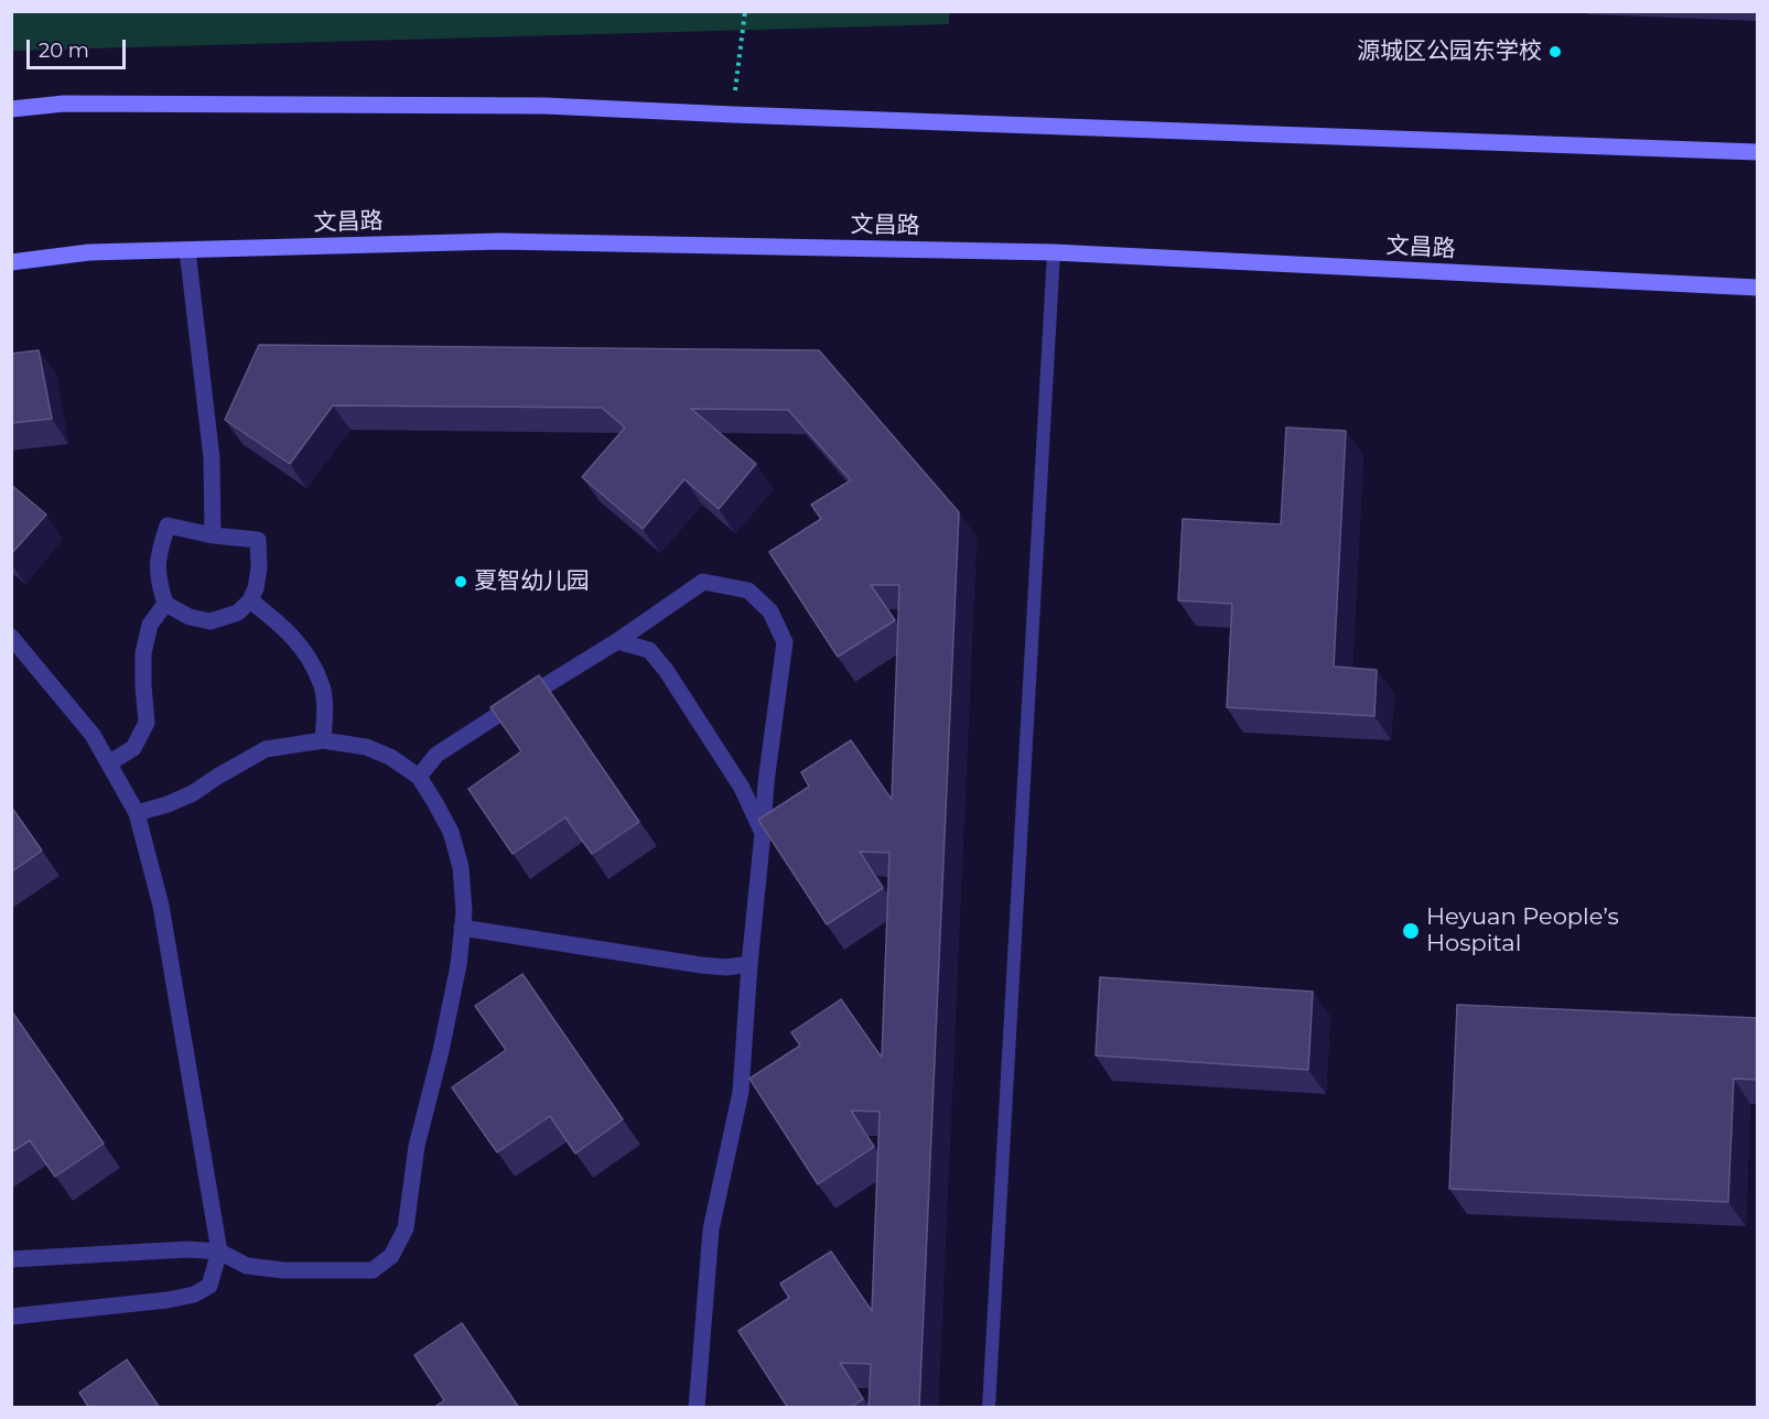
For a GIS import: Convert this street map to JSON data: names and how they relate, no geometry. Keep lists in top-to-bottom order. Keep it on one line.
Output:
{"streets":{"street":["文昌路"]},"places":["源城区公园东学校","夏智幼儿园","Heyuan People’s Hospital"],"scale_bar":"20 m"}
